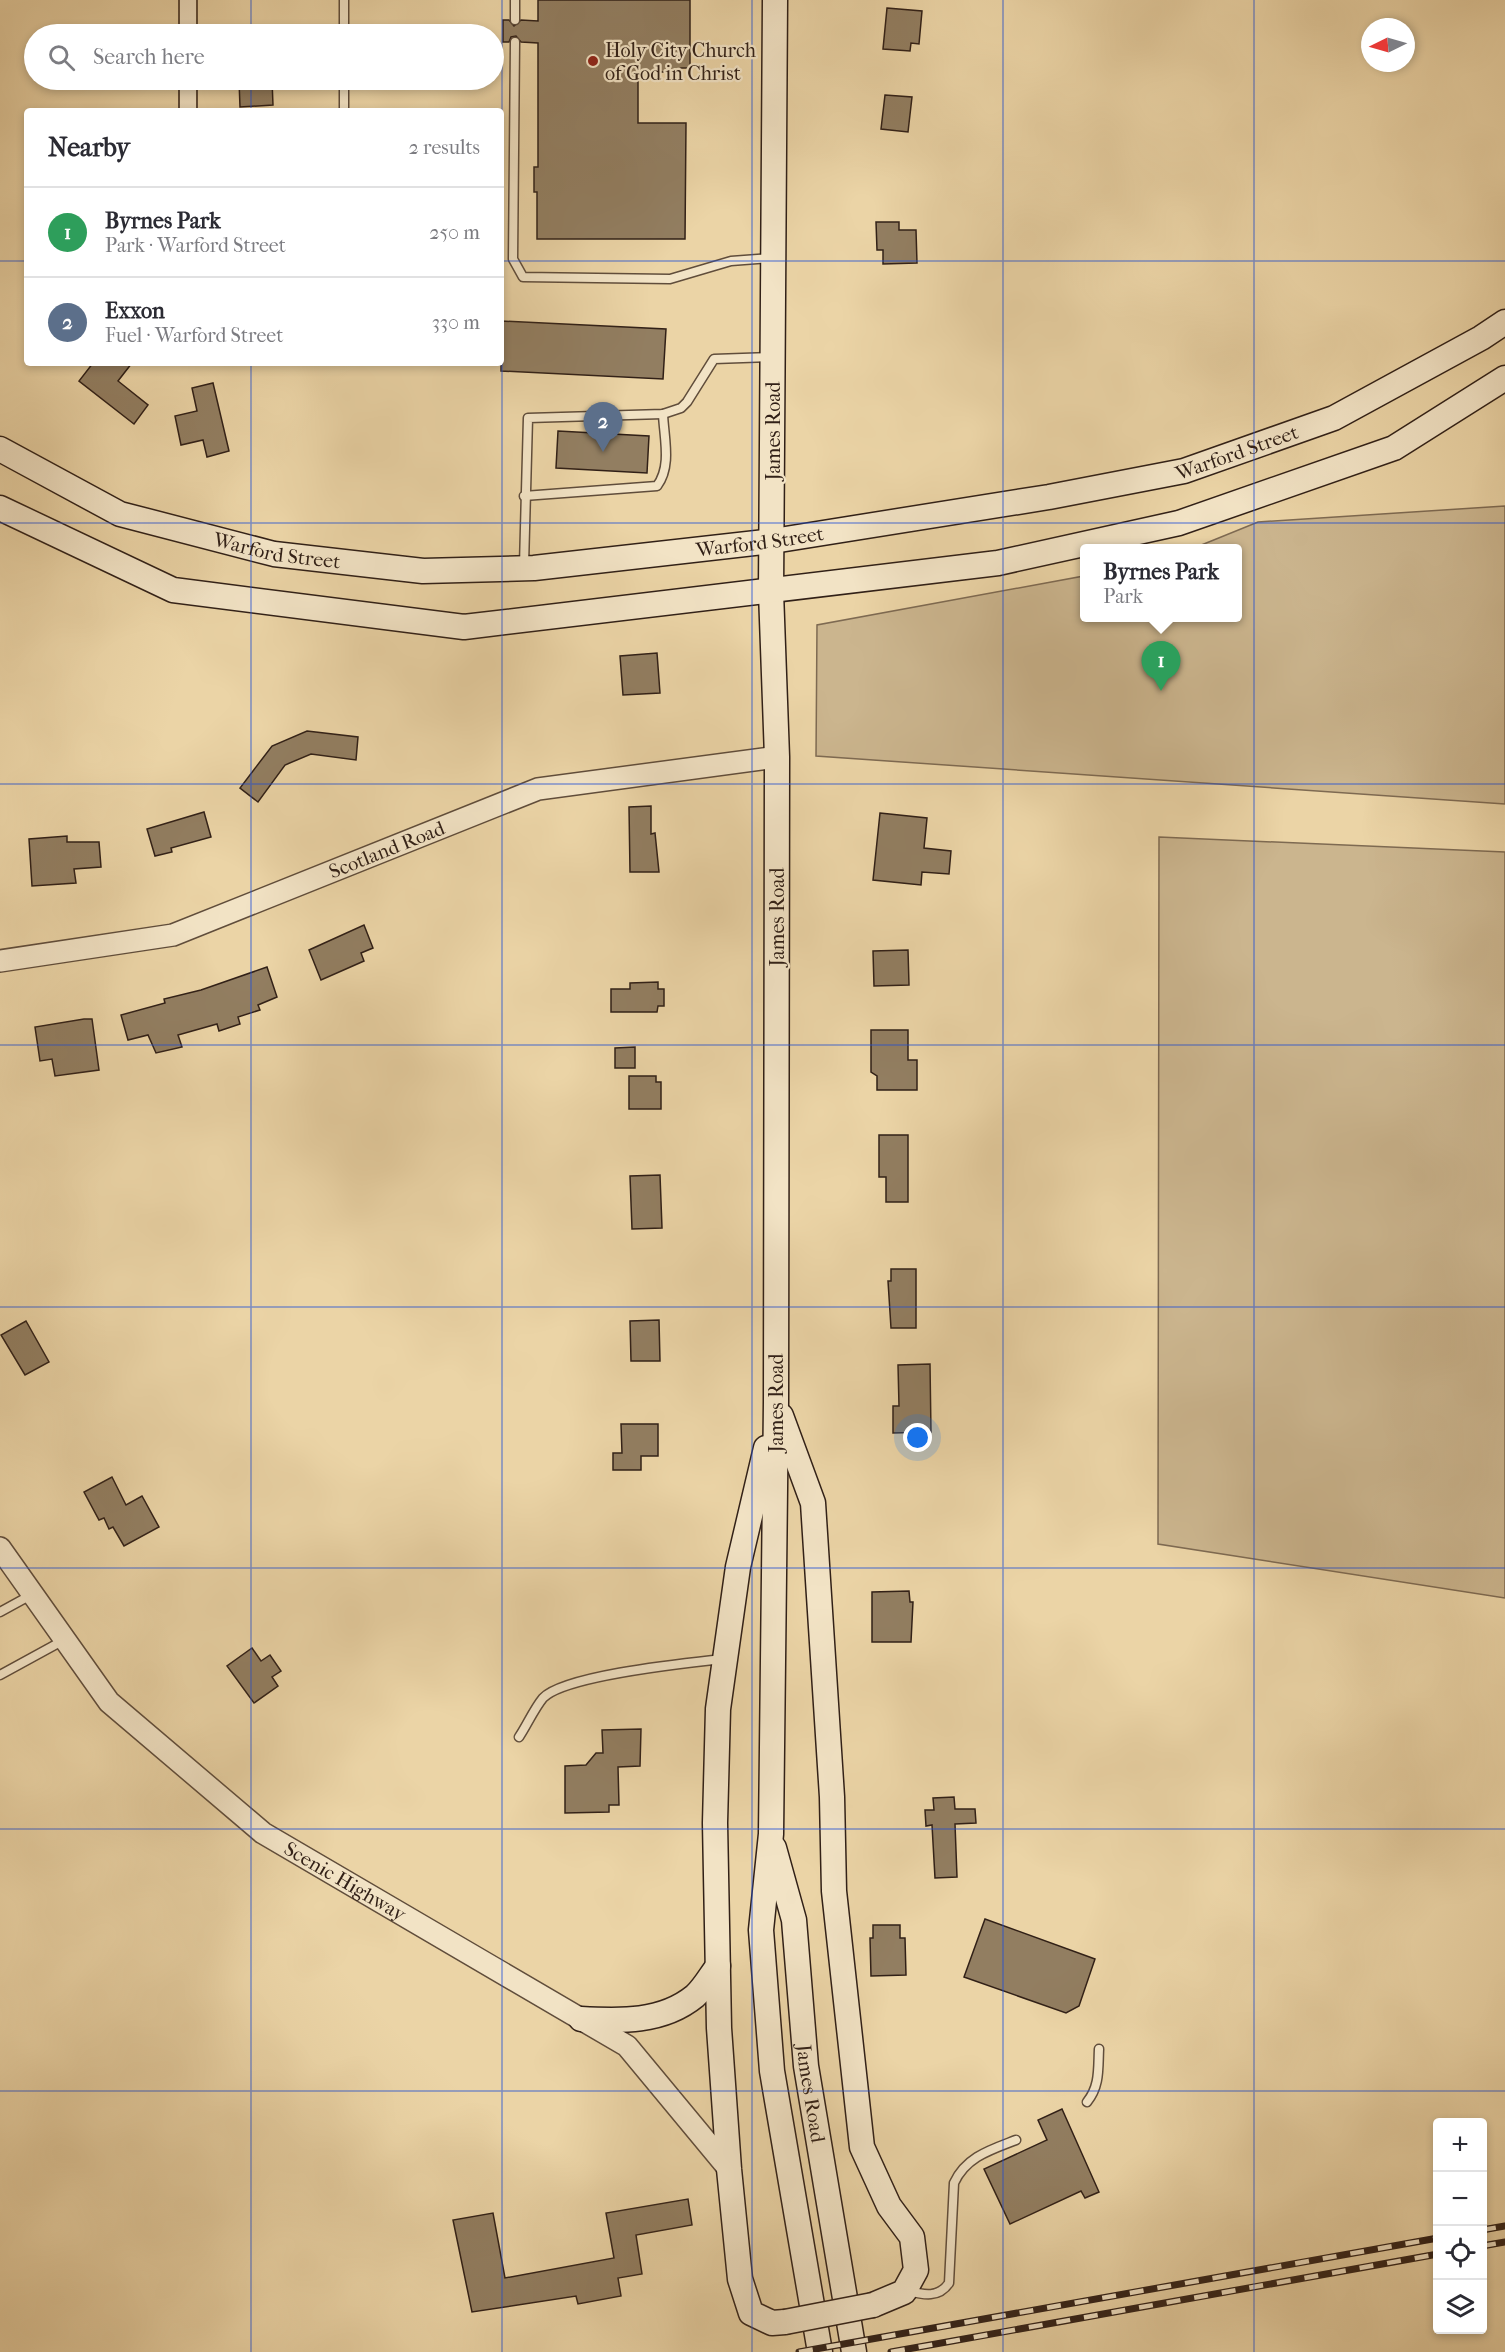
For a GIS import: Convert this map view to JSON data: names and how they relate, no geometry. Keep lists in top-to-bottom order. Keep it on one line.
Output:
{"streets":{"main road":["James Road","Warford Street"],"street":["Scotland Road","Scenic Highway"]},"crossings":[["James Road","Warford Street"],["James Road","Scotland Road"]],"places":["Holy City Church of God in Christ"],"north":"left","page":{"search":"Search here","heading":["Nearby","2 results"],"list":[{"mark":"1","name":"Byrnes Park","note":"Park · Warford Street","value":"250 m"},{"mark":"2","name":"Exxon","note":"Fuel · Warford Street","value":"330 m"}],"pins":["2","1"],"popup":["Byrnes Park","Park"],"map_buttons":["+","−"]}}
